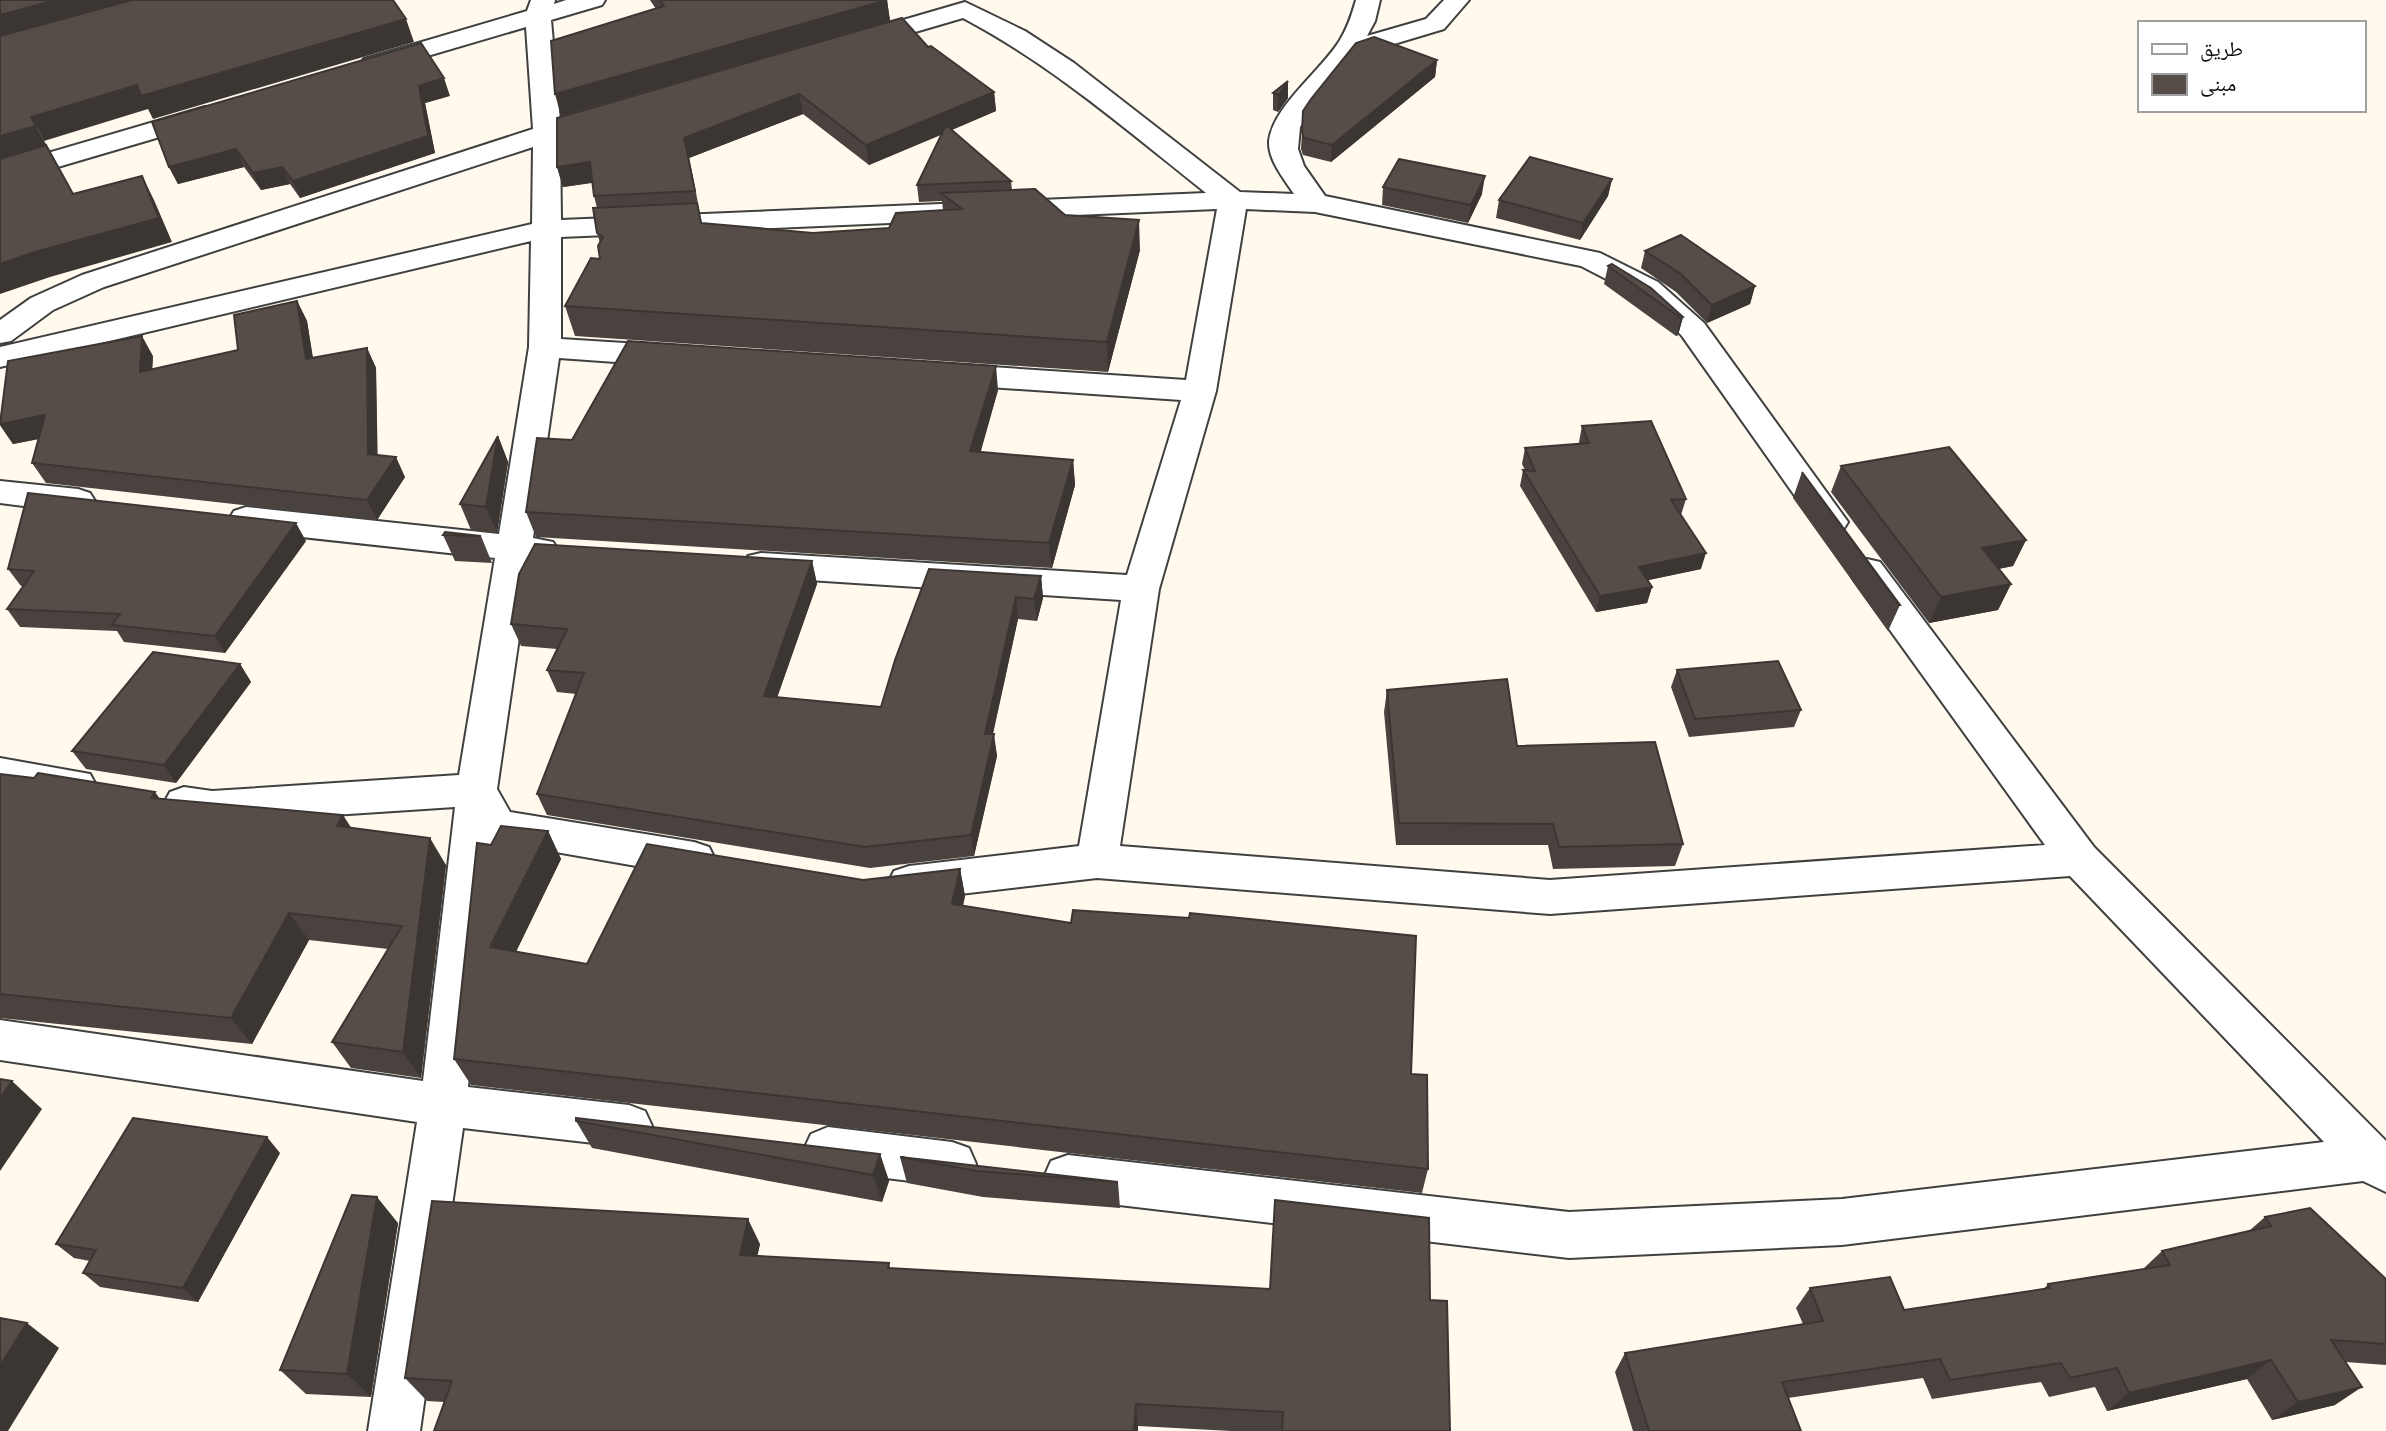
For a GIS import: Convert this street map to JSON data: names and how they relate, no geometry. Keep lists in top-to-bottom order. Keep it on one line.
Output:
{"legend":["طريق","مبنى"]}
